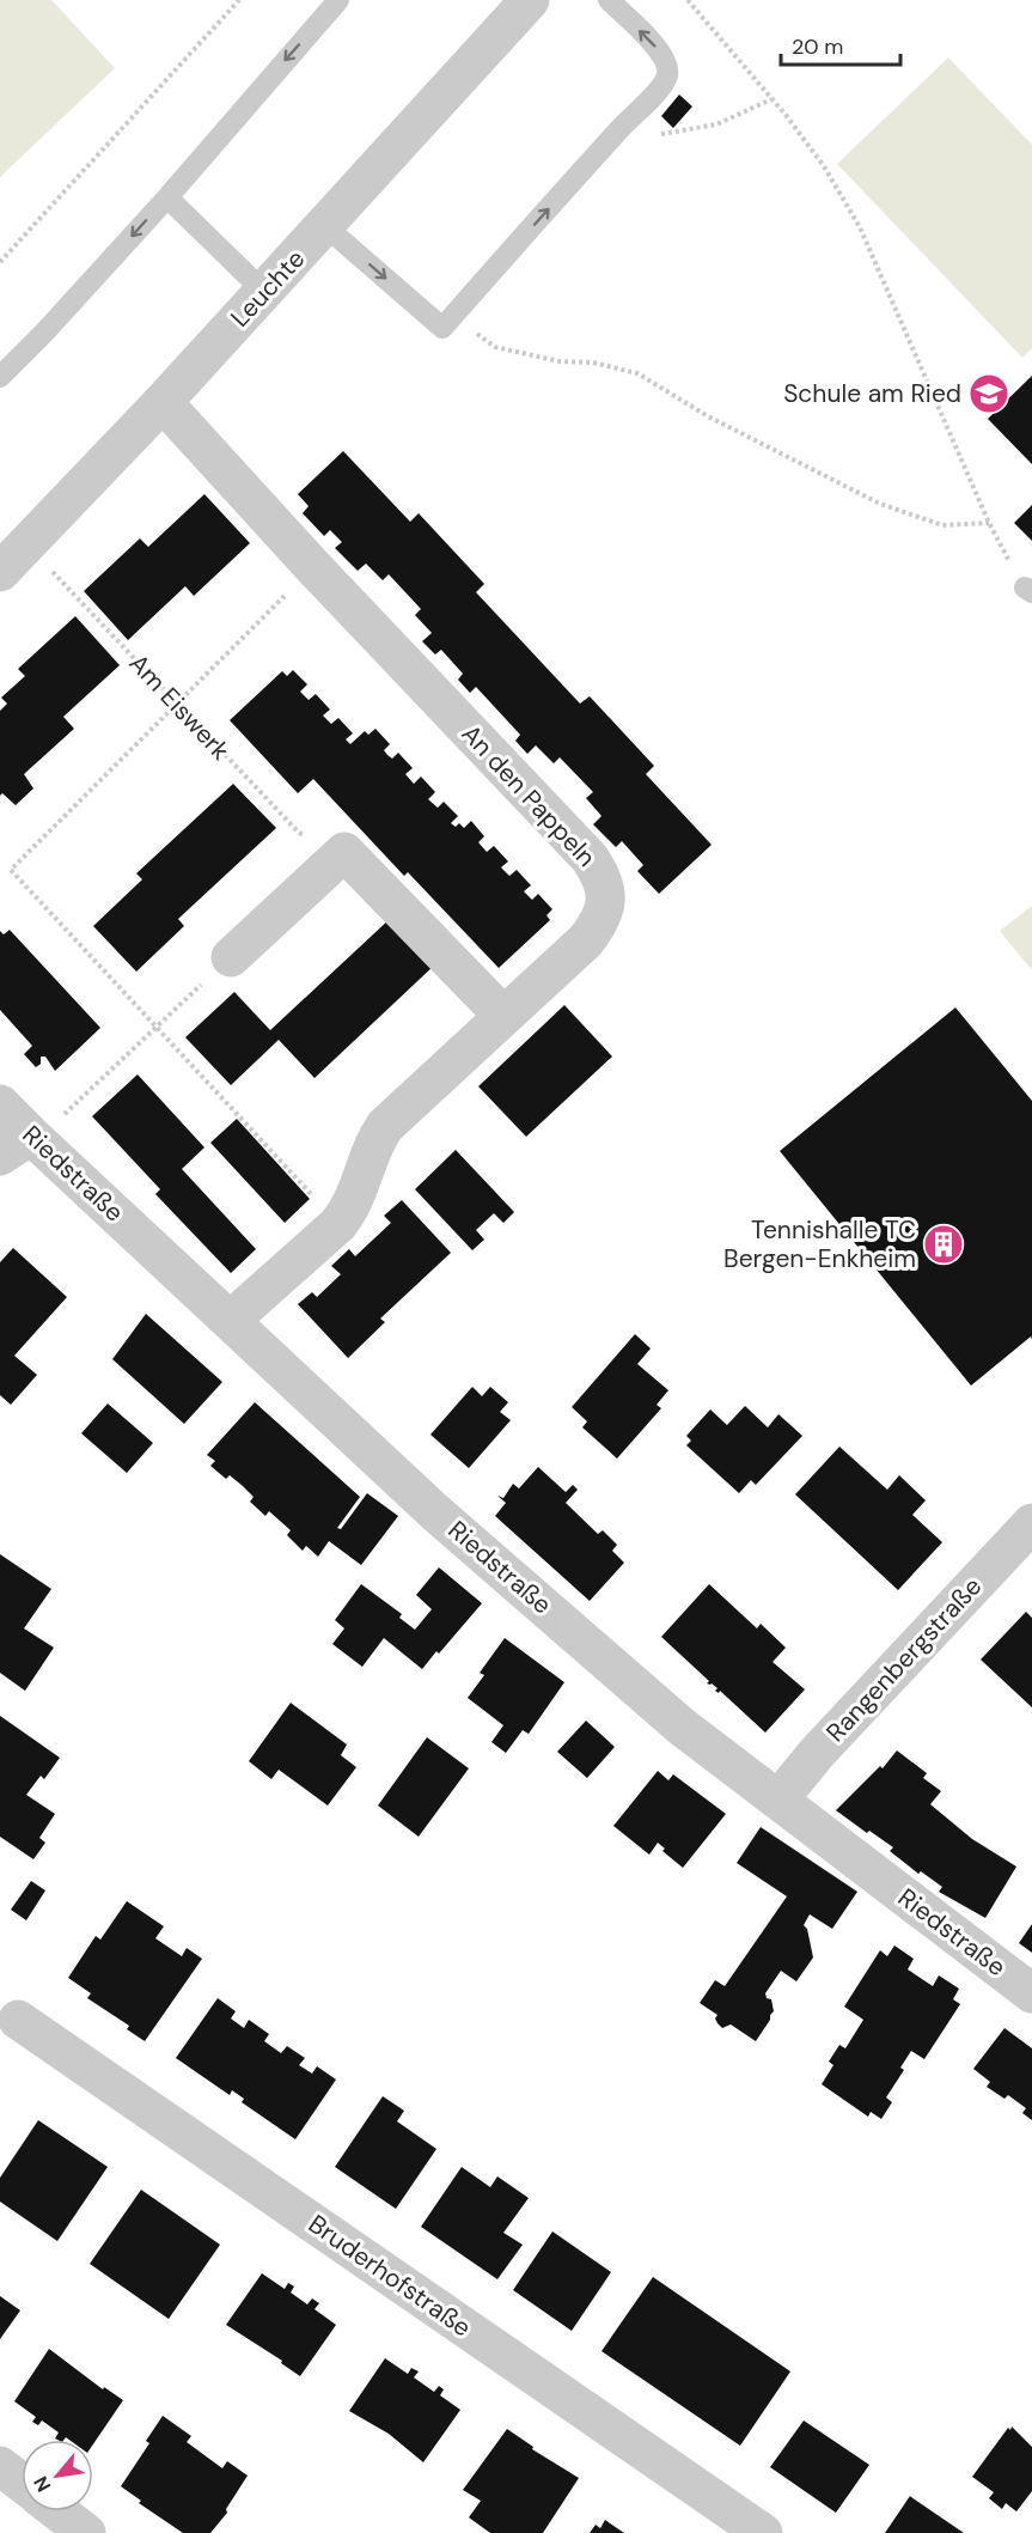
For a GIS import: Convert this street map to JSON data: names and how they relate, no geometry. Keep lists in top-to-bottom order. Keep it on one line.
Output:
{"streets":{"street":["Leuchte","An den Pappeln","Riedstraße","Rangenbergstraße","Bruderhofstraße"],"path":["Am Eiswerk"]},"crossings":[["Leuchte","Am Eiswerk"],["Leuchte","An den Pappeln"],["An den Pappeln","Riedstraße"],["Riedstraße","Rangenbergstraße"]],"places":{"school or university":["Schule am Ried"],"building":["Tennishalle TC Bergen-Enkheim"]},"scale_bar":"20 m","north":"bottom left"}
